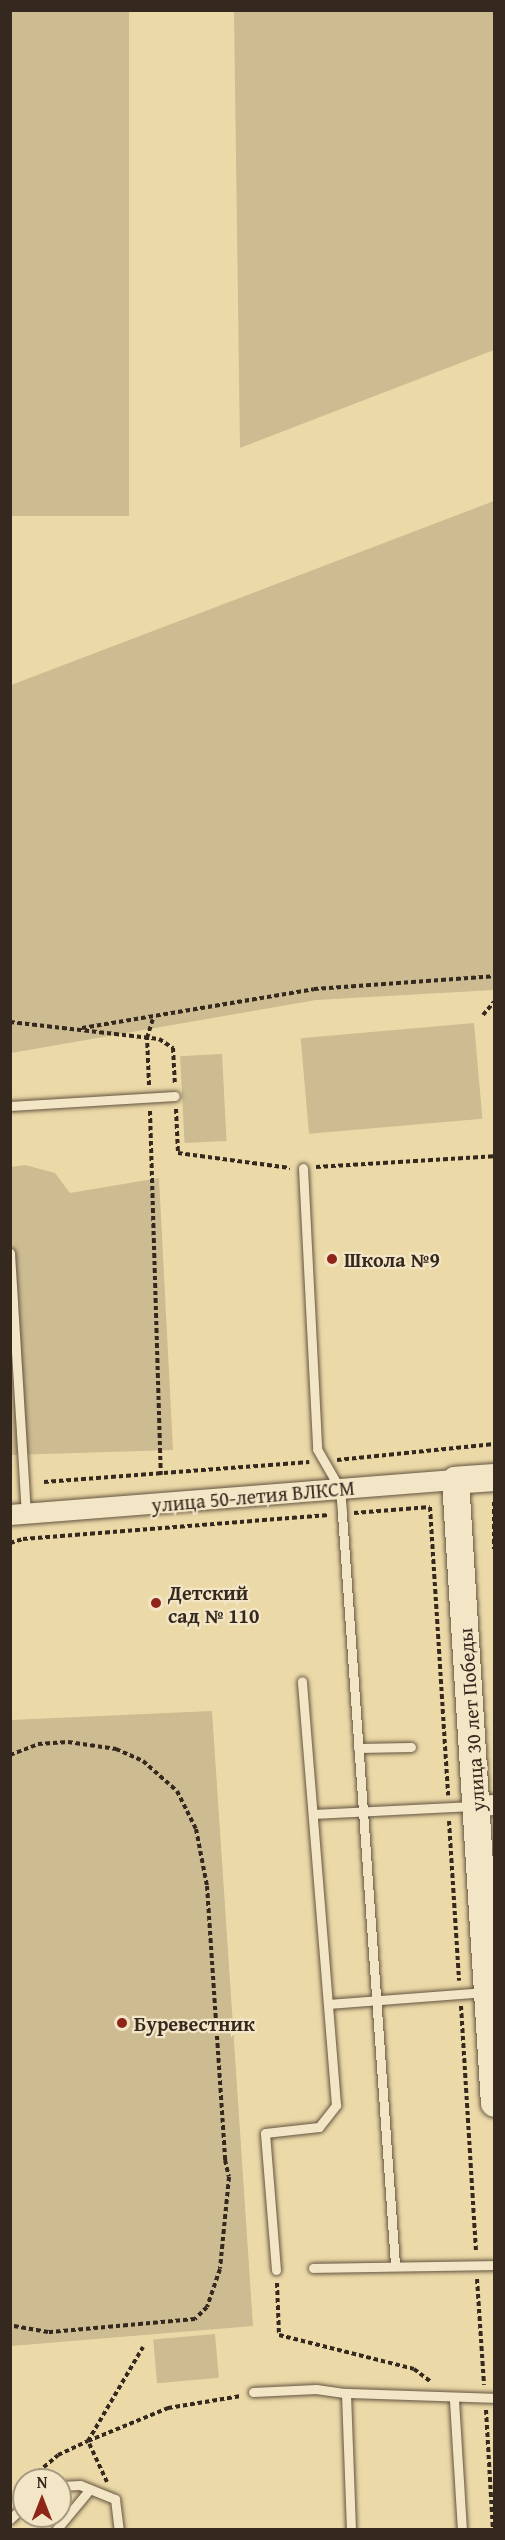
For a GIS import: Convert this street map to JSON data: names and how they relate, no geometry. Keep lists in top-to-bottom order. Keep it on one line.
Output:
{"streets":{"main road":["улица 50-летия ВЛКСМ","улица 30 лет Победы"]},"crossings":[["улица 50-летия ВЛКСМ","улица 30 лет Победы"]],"places":["Школа №9","Детский сад № 110","Буревестник"],"north":"top"}
